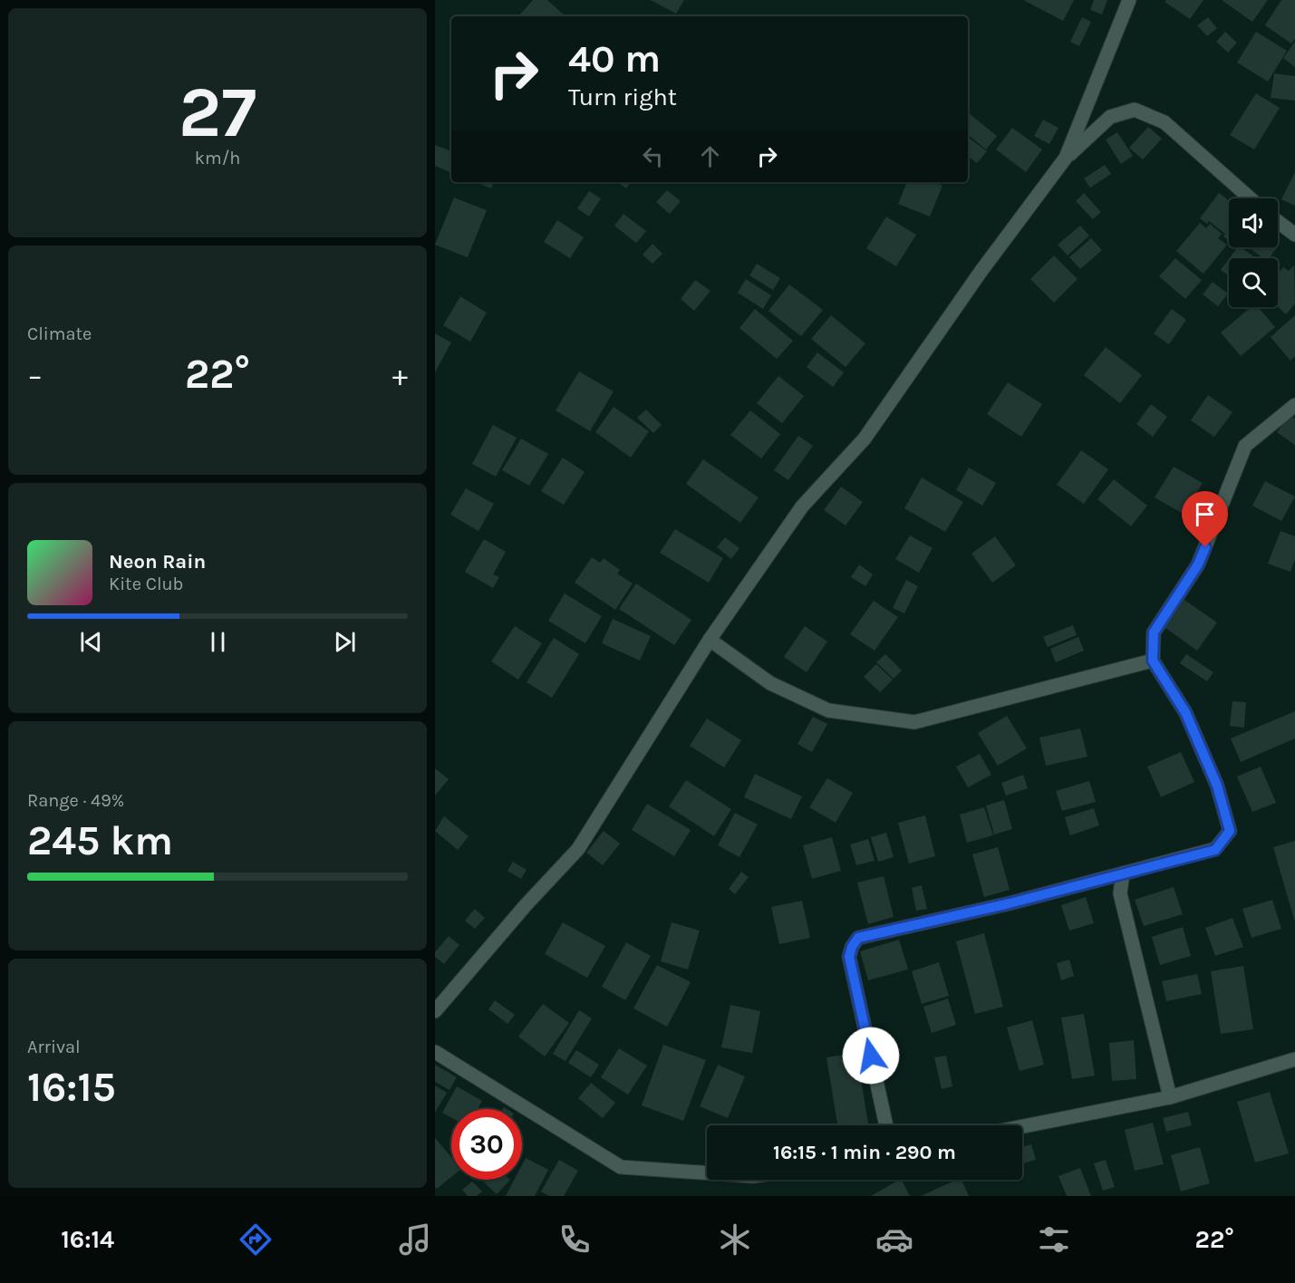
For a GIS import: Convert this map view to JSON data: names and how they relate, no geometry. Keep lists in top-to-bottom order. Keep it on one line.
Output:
{"page":{"tile":[["27","km/h"],"Climate",["Range · 49%","245 km"],["Arrival","16:15"]],"turn":["40 m","Turn right"],"heat":["−","22°","+"],"song":["Neon Rain","Kite Club"],"limit":"30","trip":"16:15 · 1 min · 290 m","tabs":["16:14","22°"]}}
